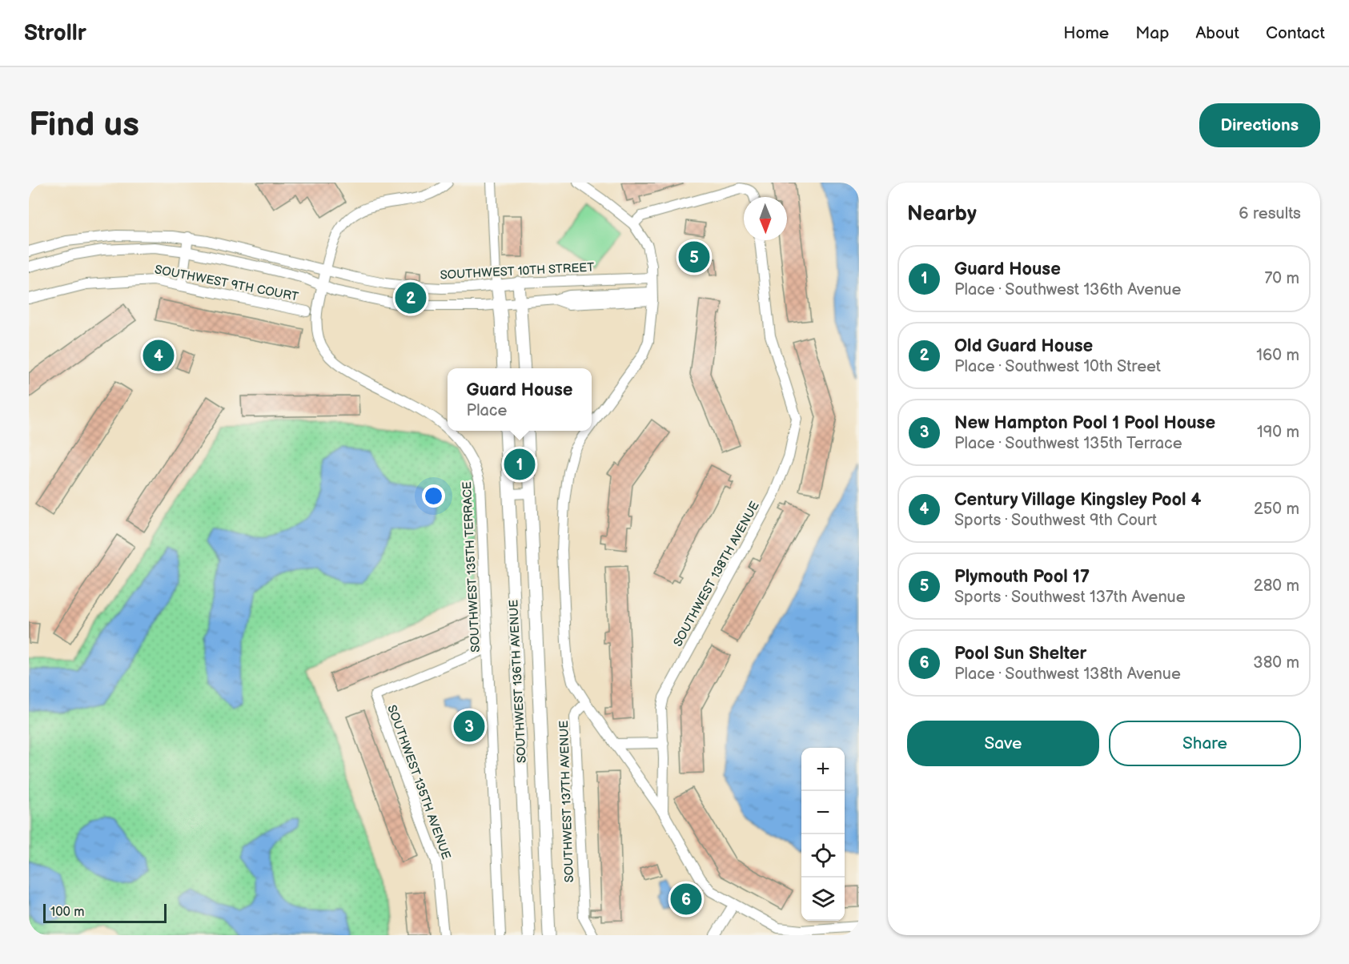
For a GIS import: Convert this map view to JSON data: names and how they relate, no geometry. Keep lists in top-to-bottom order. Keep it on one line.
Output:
{"streets":{"street":["SOUTHWEST 10TH STREET","SOUTHWEST 9TH COURT","SOUTHWEST 135TH TERRACE","SOUTHWEST 138TH AVENUE","SOUTHWEST 136TH AVENUE","SOUTHWEST 135TH AVENUE","SOUTHWEST 137TH AVENUE"]},"crossings":[["SOUTHWEST 10TH STREET","SOUTHWEST 135TH TERRACE"],["SOUTHWEST 135TH TERRACE","SOUTHWEST 135TH AVENUE"]],"scale_bar":"100 m","north":"bottom","page":{"header":"Strollr","nav":["Home","Map","About","Contact"],"buttons":["Directions",["Save","Share"]],"title":"Find us","heading":["Nearby","6 results"],"pins":["5","2","4","1","3","6"],"list":[{"mark":"1","name":"Guard House","note":"Place · Southwest 136th Avenue","value":"70 m"},{"mark":"2","name":"Old Guard House","note":"Place · Southwest 10th Street","value":"160 m"},{"mark":"3","name":"New Hampton Pool 1 Pool House","note":"Place · Southwest 135th Terrace","value":"190 m"},{"mark":"4","name":"Century Village Kingsley Pool 4","note":"Sports · Southwest 9th Court","value":"250 m"},{"mark":"5","name":"Plymouth Pool 17","note":"Sports · Southwest 137th Avenue","value":"280 m"},{"mark":"6","name":"Pool Sun Shelter","note":"Place · Southwest 138th Avenue","value":"380 m"}],"popup":["Guard House","Place"],"map_buttons":["+","−"],"scale":"100 m"}}
